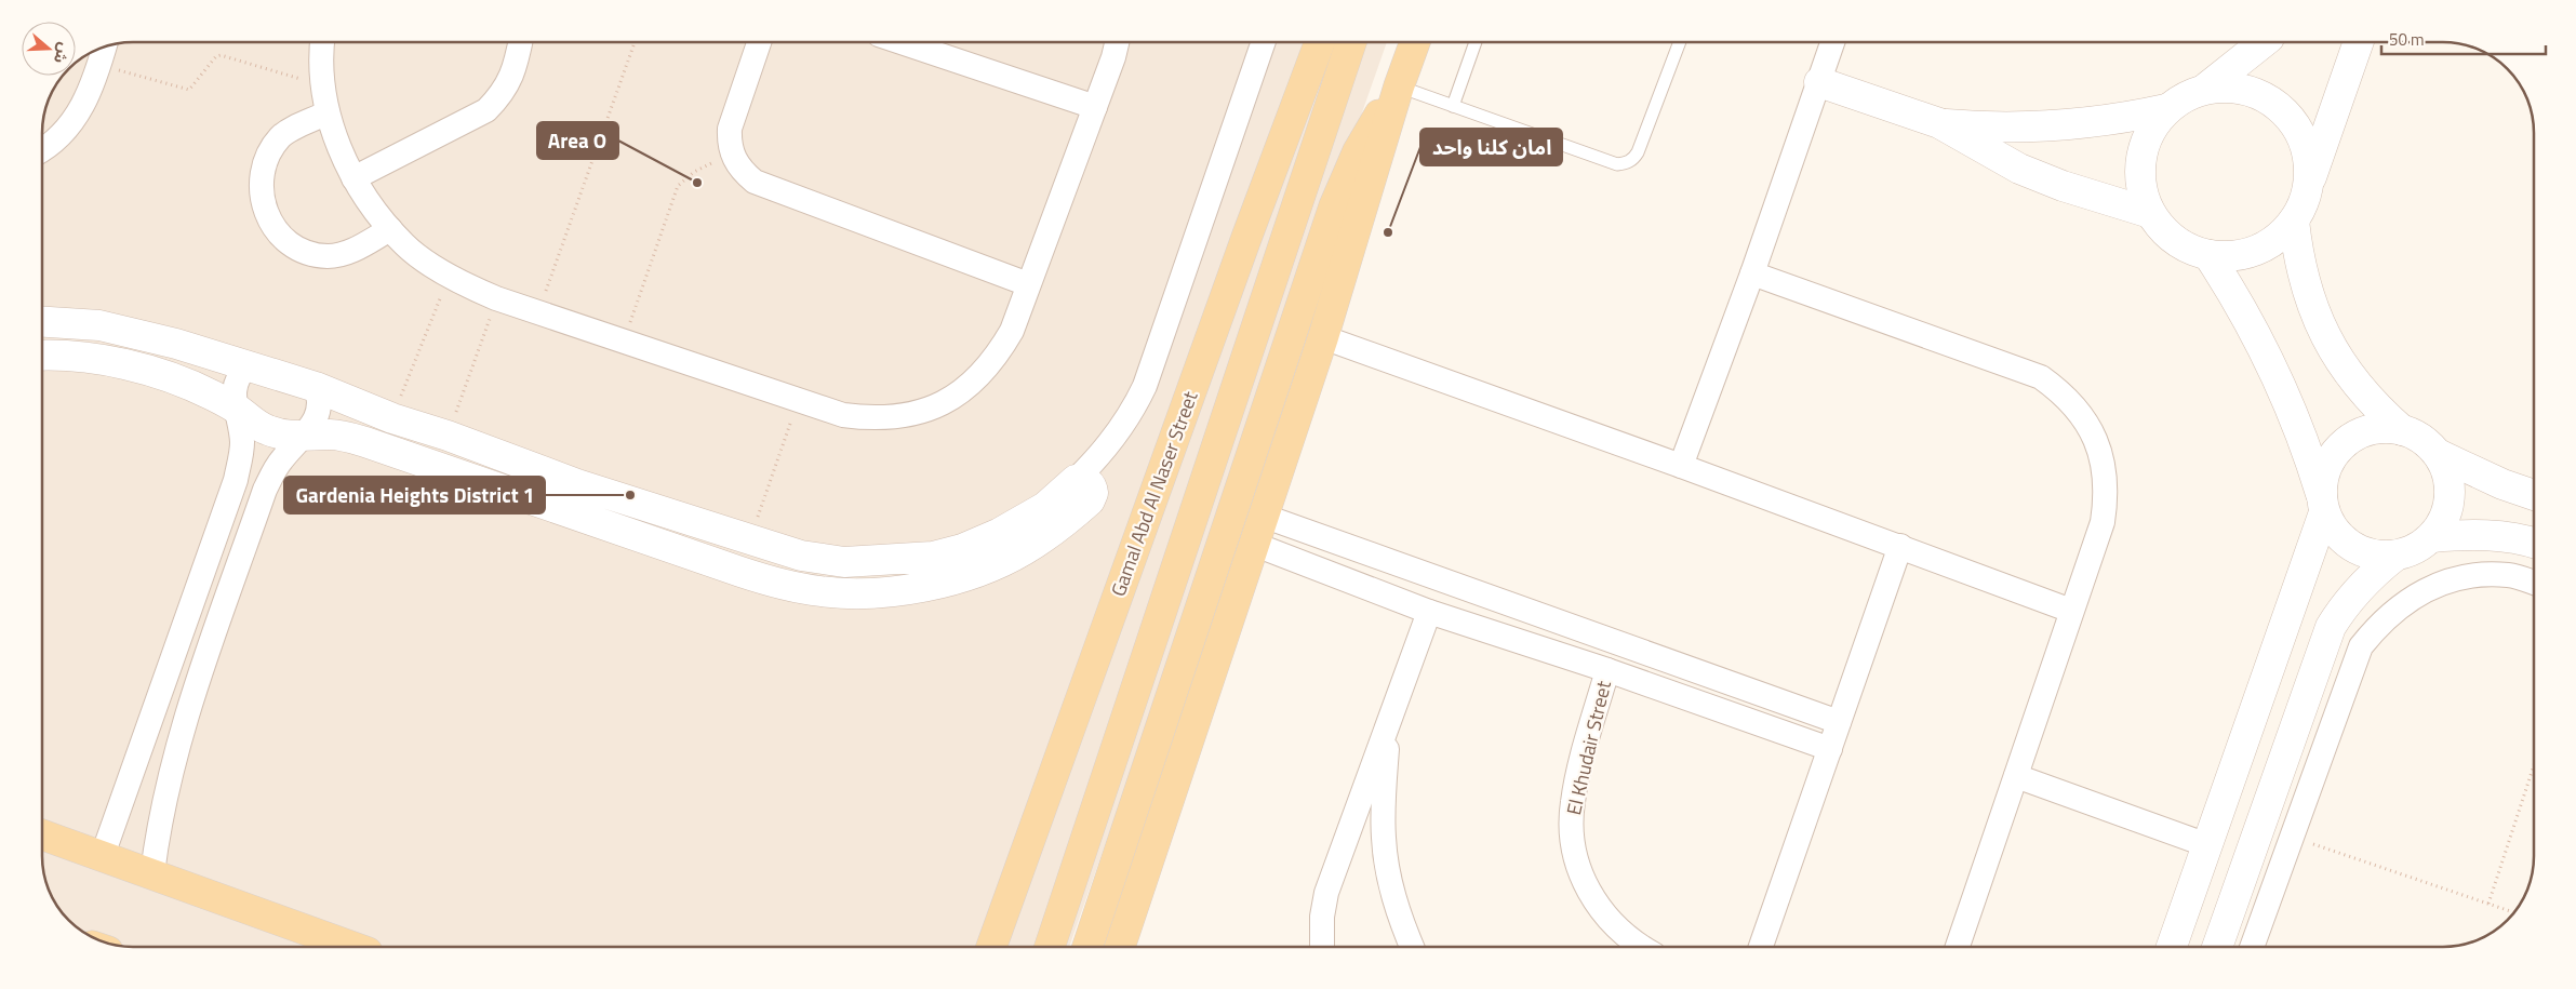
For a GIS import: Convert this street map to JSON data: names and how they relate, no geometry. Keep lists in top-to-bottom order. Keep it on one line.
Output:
{"streets":{"main road":["Gamal Abd Al Naser Street"],"street":["El Khudair Street"]},"places":["Area O","امان كلنا واحد","Gardenia Heights District 1"],"scale_bar":"50 m","north":"right"}
